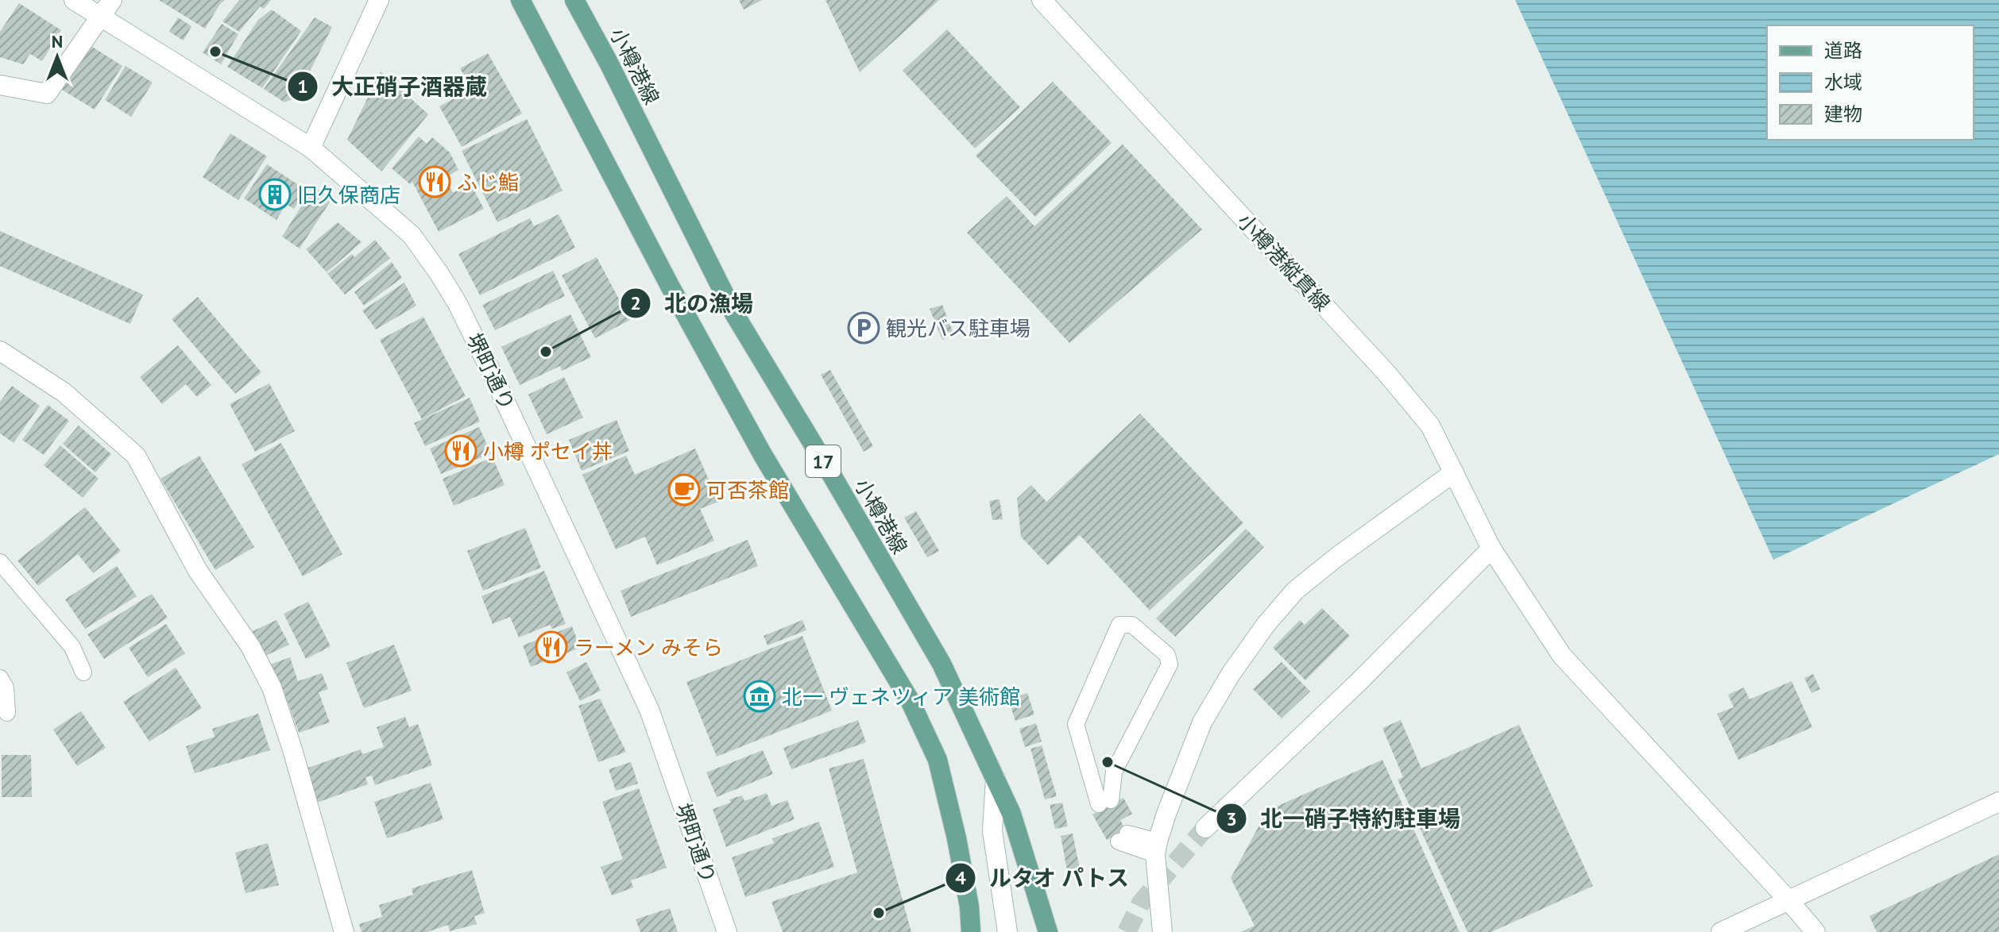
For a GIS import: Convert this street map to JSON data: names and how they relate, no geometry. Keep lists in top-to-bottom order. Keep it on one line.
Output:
{"streets":{"main road":["小樽港線","17"],"street":["小樽港縦貫線","堺町通り"]},"places":{"other":["大正硝子酒器蔵","北の漁場","北一硝子特約駐車場","ルタオ パトス"],"restaurant":["ふじ鮨","小樽 ポセイ丼","ラーメン みそら"],"building":["旧久保商店"],"parking":["観光バス駐車場"],"cafe":["可否茶館"],"museum":["北一 ヴェネツィア 美術館"]},"legend":["道路","水域","建物"],"north":"top"}
